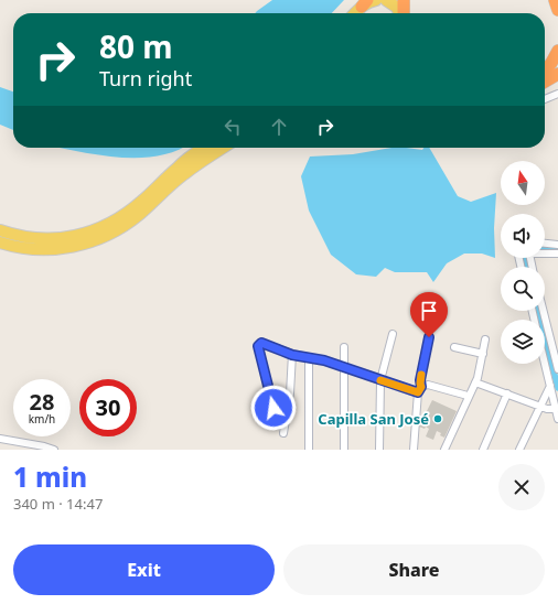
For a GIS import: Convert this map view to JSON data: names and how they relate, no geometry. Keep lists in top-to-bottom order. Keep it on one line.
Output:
{"places":["Capilla San José"],"north":"top","page":{"turn":["80 m","Turn right"],"speed":"28 km/h","limit":"30","heading":["1 min","340 m · 14:47"],"buttons":["Exit","Share"]}}
